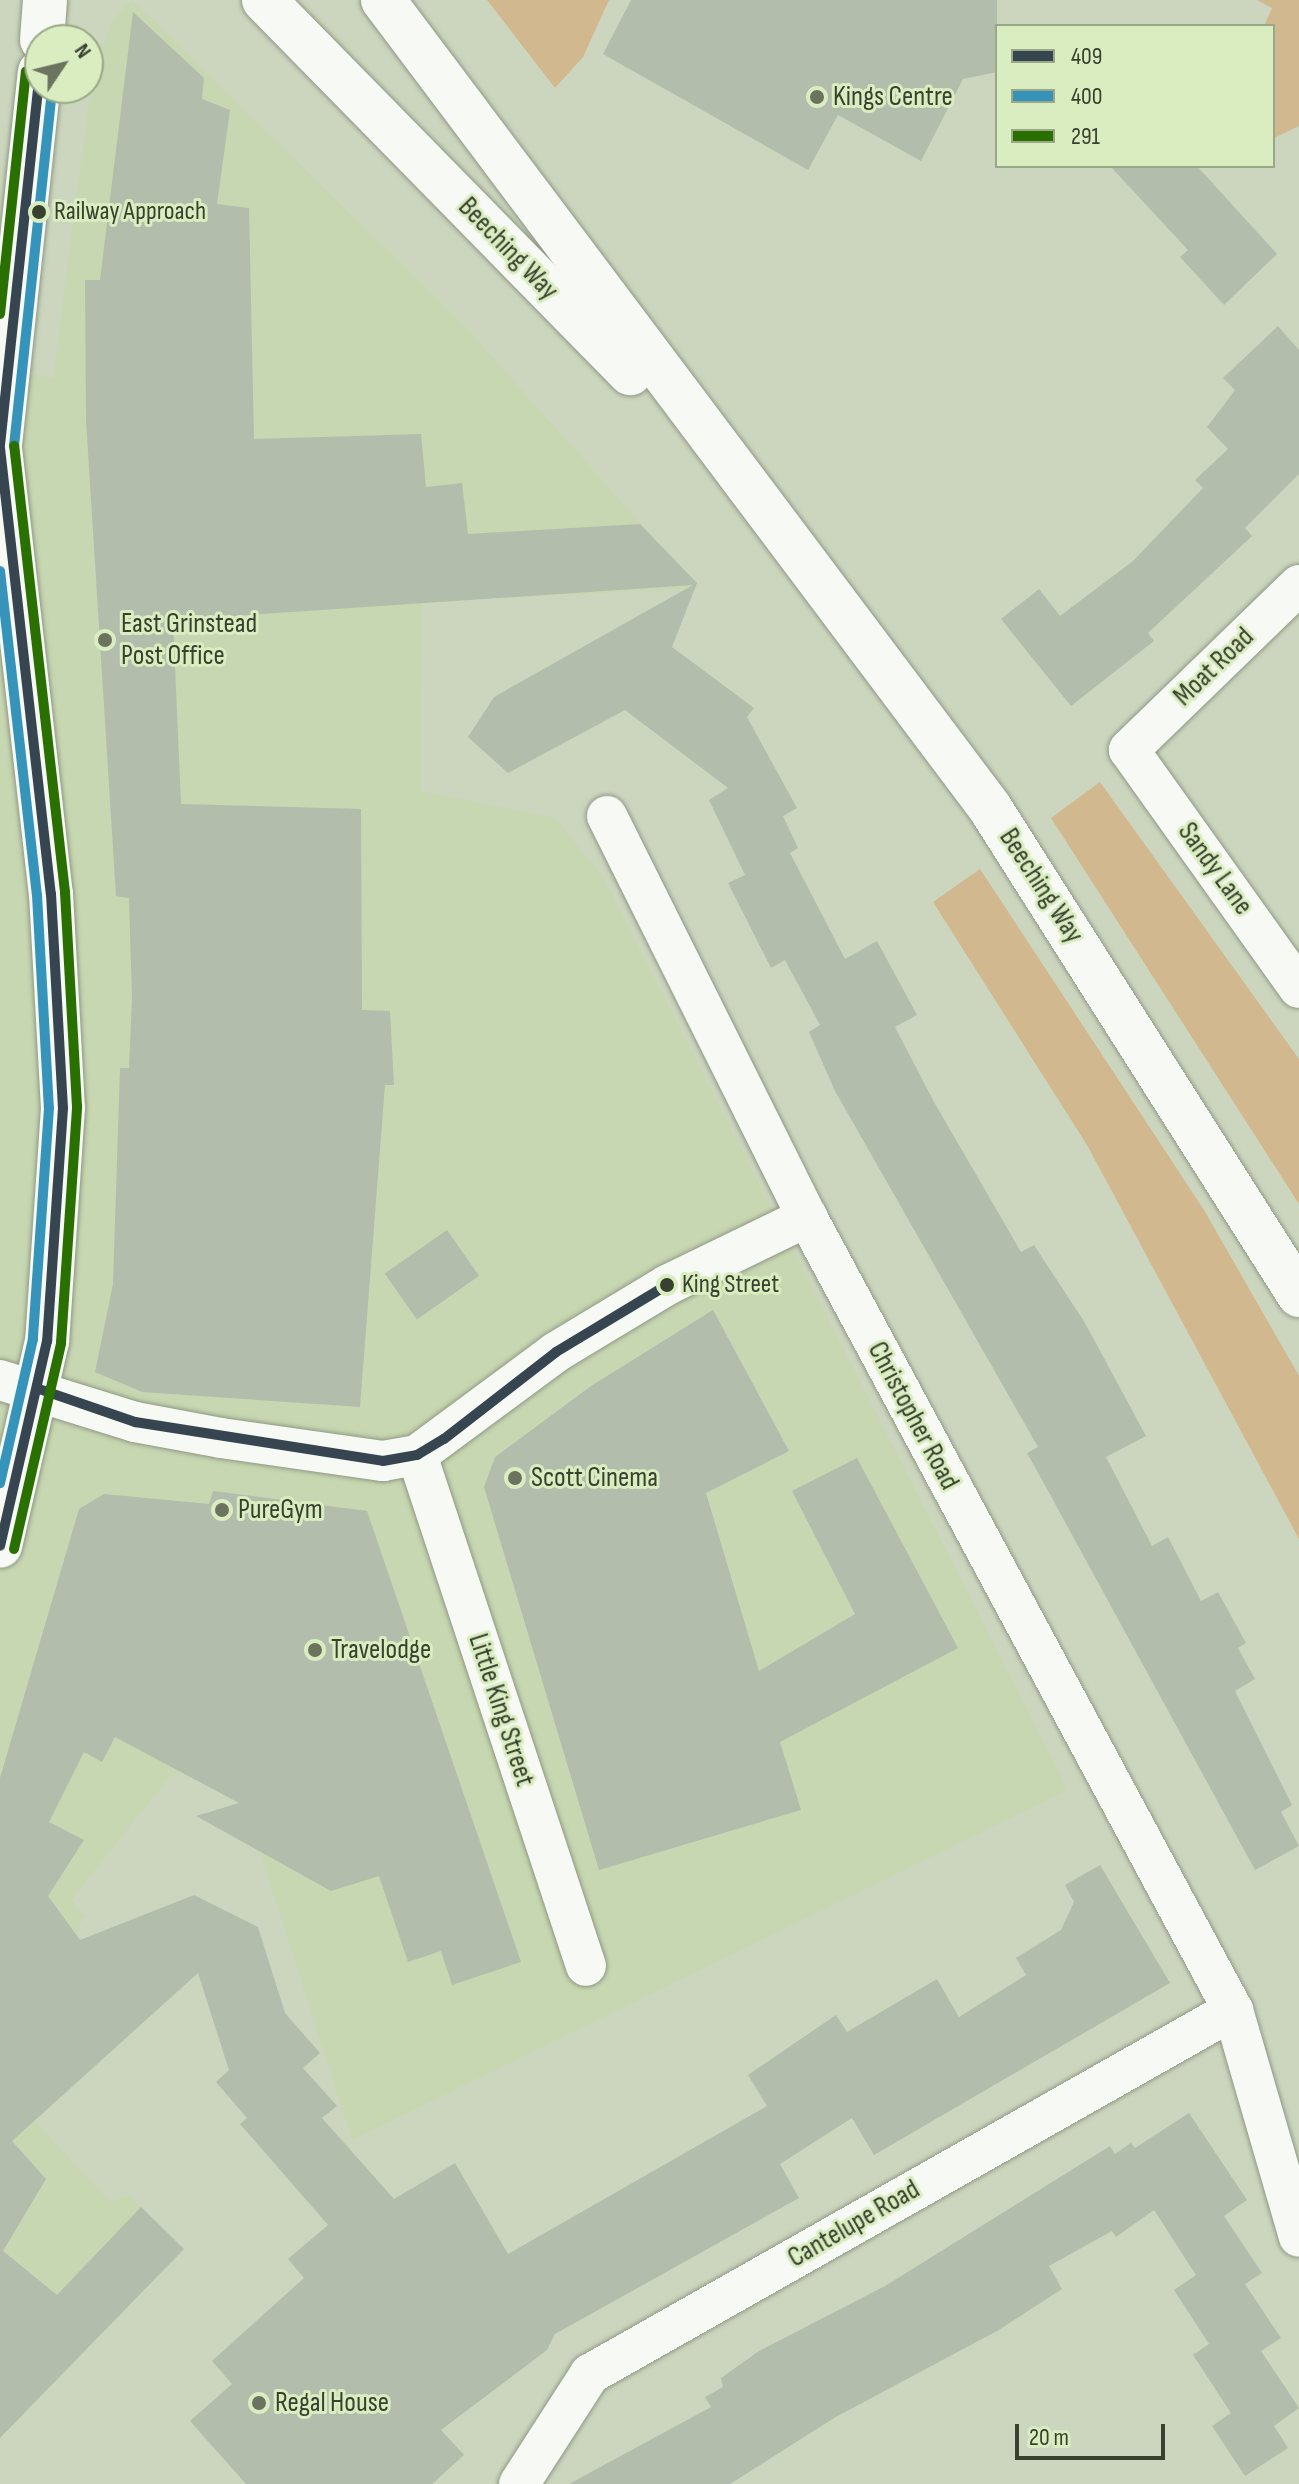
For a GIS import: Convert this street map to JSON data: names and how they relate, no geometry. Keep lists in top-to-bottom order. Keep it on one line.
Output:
{"streets":{"main road":["Beeching Way"],"street":["Moat Road","Sandy Lane","Christopher Road","Little King Street","Cantelupe Road"]},"crossings":[["Moat Road","Sandy Lane"],["Christopher Road","Cantelupe Road"]],"places":["Kings Centre","Railway Approach","East Grinstead Post Office","King Street","Scott Cinema","PureGym","Travelodge","Regal House"],"lines":["transit line 291","transit line 409","transit line 400"],"legend":["409","400","291"],"scale_bar":"20 m","north":"top right"}
